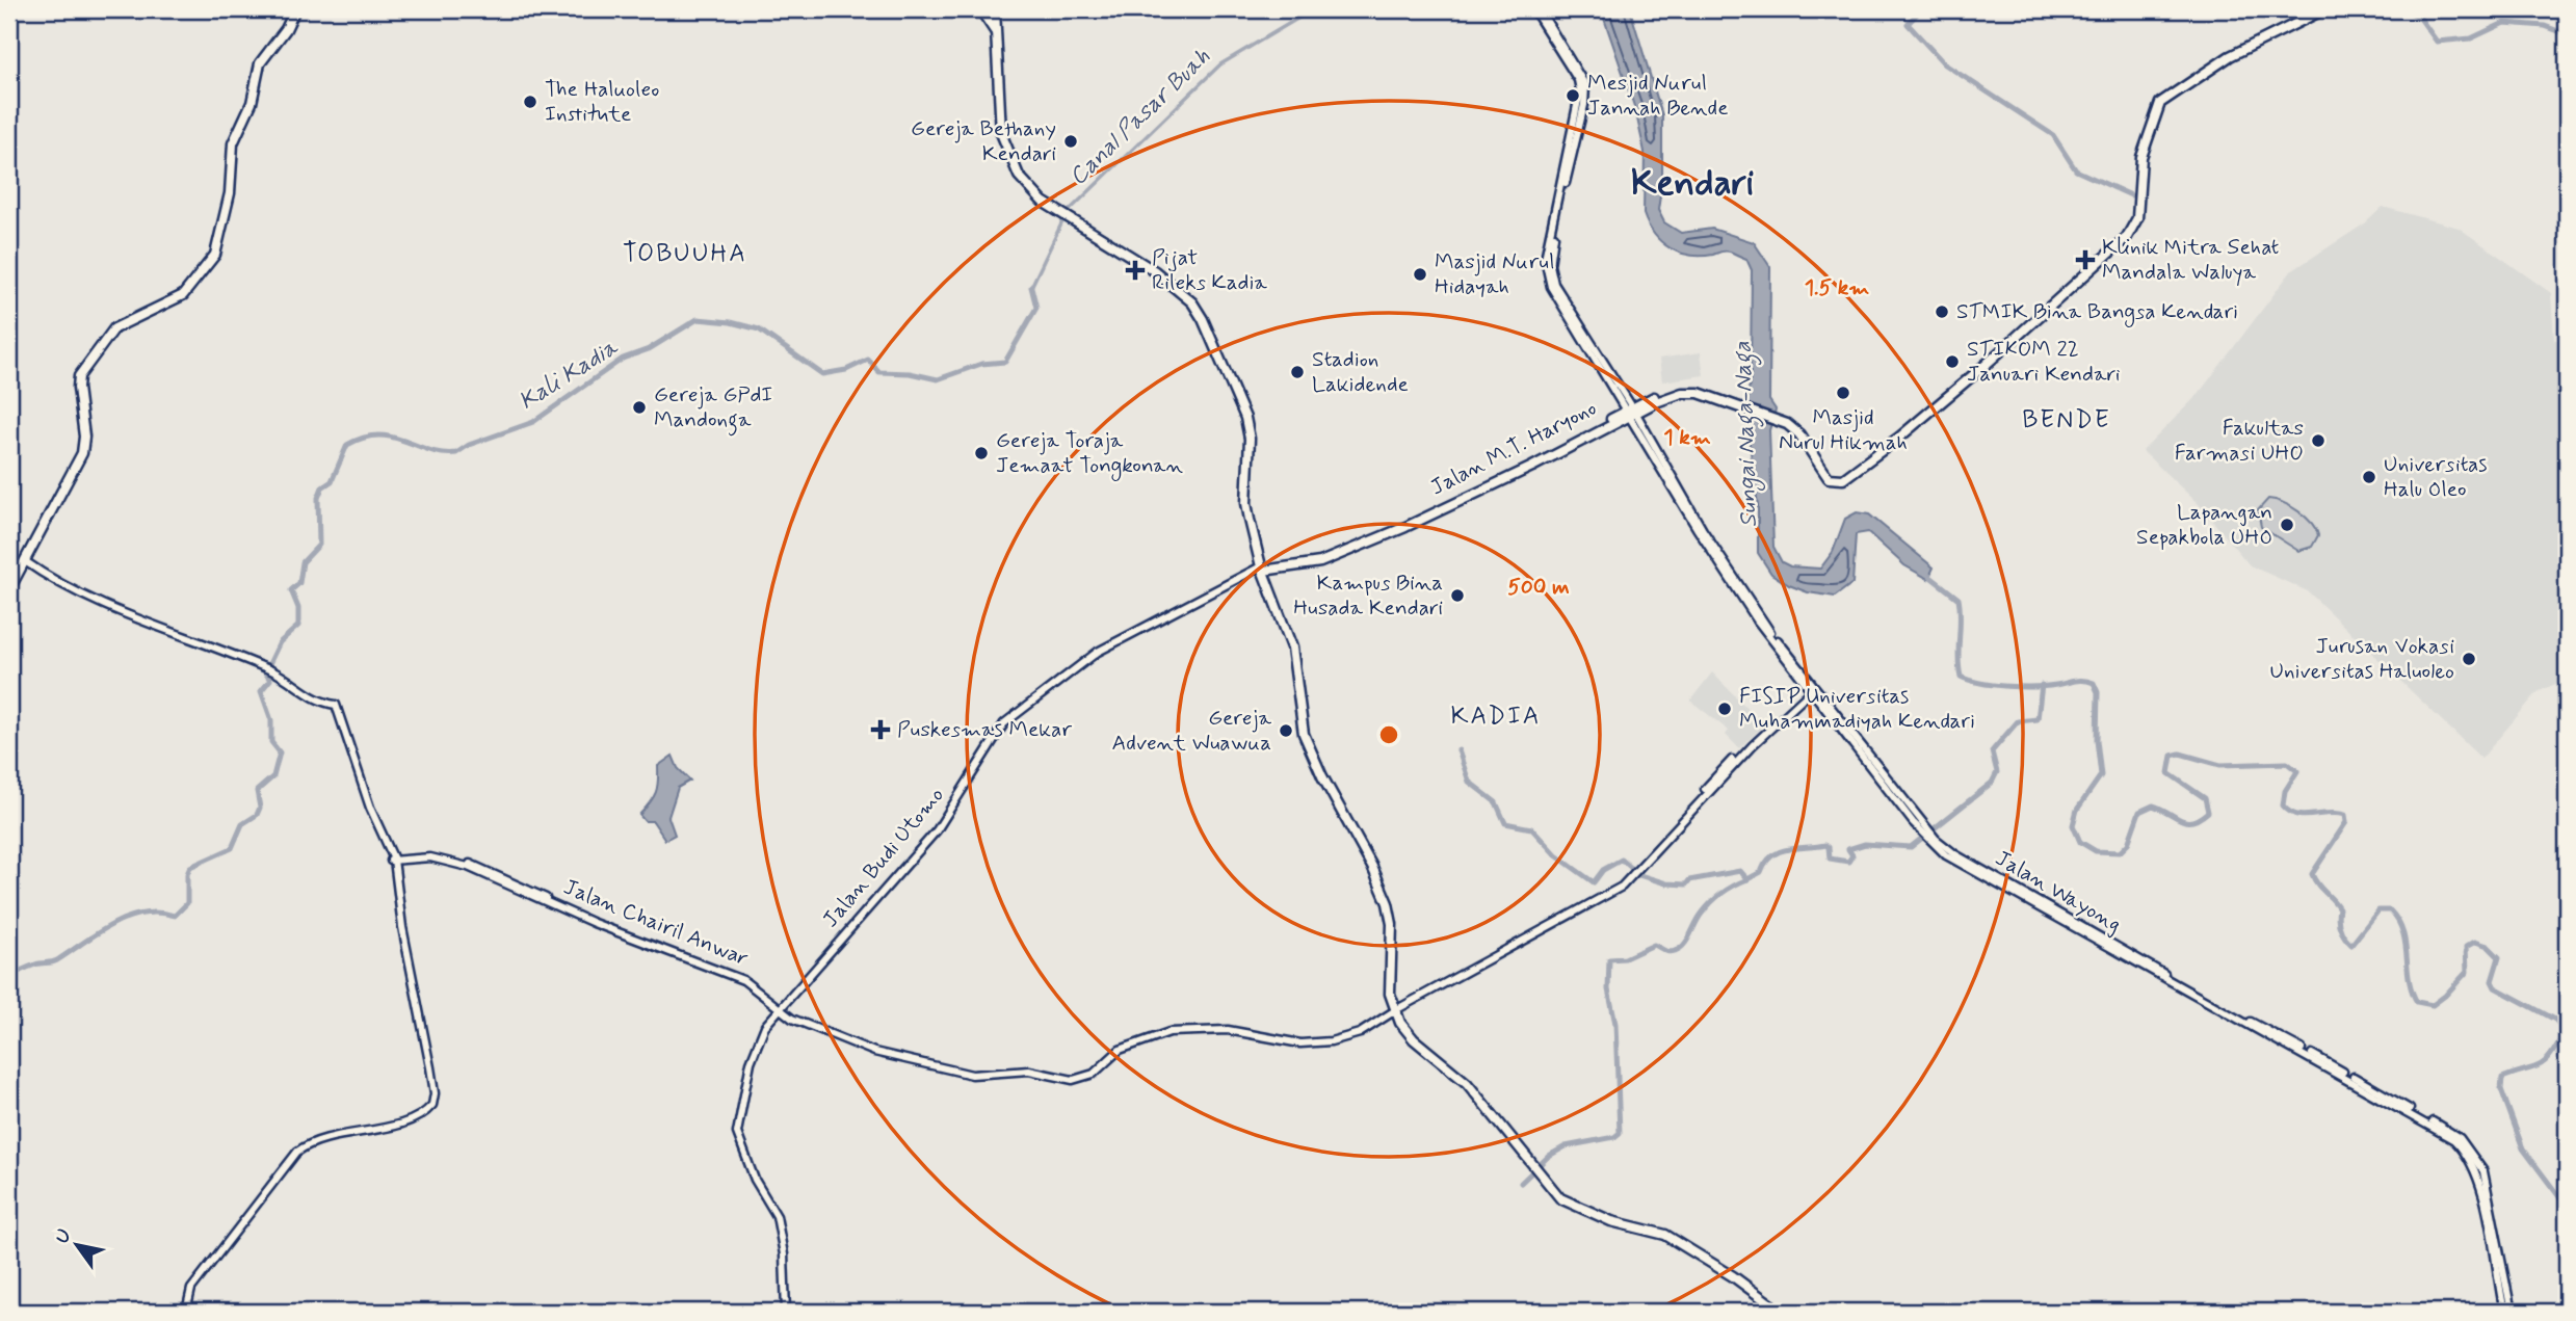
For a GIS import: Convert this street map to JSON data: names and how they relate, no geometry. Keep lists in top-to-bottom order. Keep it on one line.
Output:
{"streets":{"highway":["Jalan M.T. Haryono"],"main road":["Jalan Budi Utomo","Jalan Wayong","Jalan Chairil Anwar"]},"crossings":[["Jalan M.T. Haryono","Jalan Budi Utomo"],["Jalan M.T. Haryono","Jalan Wayong"],["Jalan Budi Utomo","Jalan Chairil Anwar"],["Jalan Wayong","Jalan Chairil Anwar"]],"districts":["Kendari","TOBUUHA","BENDE","KADIA"],"water":["Canal Pasar Buah","Kali Kadia","Sungai Naga-Naga"],"places":{"other":["Mesjid Nurul Jannah Bende","The Haluoleo Institute","Gereja Bethany Kendari","Masjid Nurul Hidayah","STMIK Bina Bangsa Kendari","STIKOM 22 Januari Kendari","Stadion Lakidende","Masjid Nurul Hikmah","Gereja GPdI Mandonga","Fakultas Farmasi UHO","Gereja Toraja Jemaat Tongkonan","Universitas Halu Oleo","Lapangan Sepakbola UHO","Kampus Bina Husada Kendari","Jurusan Vokasi Universitas Haluoleo","FISIP Universitas Muhammadiyah Kendari","Gereja Advent Wuawua"],"health":["Klinik Mitra Sehat Mandala Waluya","Pijat Rileks Kadia","Puskesmas Mekar"]},"north":"top left","rings":["1.5 km","1 km","500 m"]}
